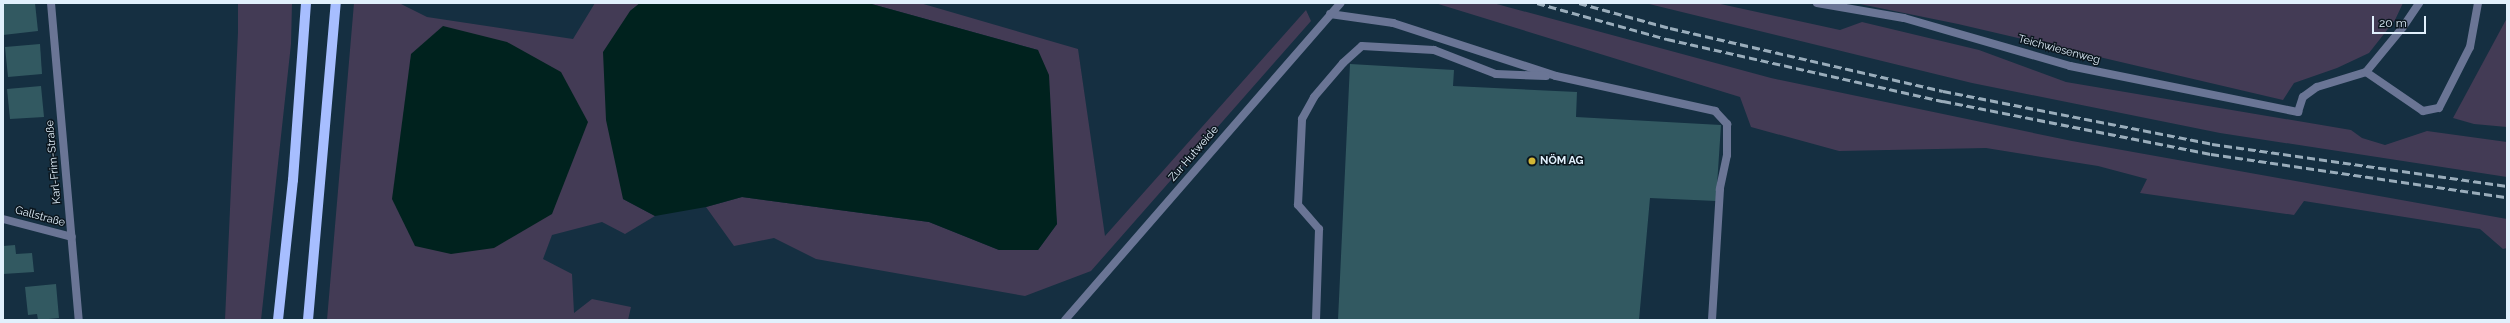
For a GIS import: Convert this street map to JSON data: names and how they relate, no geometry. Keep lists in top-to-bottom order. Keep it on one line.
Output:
{"streets":{"street":["Teichwiesenweg","Zur Hutweide","Karl-Frim-Straße","Gallstraße"]},"crossings":[["Karl-Frim-Straße","Gallstraße"]],"places":["NÖM AG"],"scale_bar":"20 m"}
